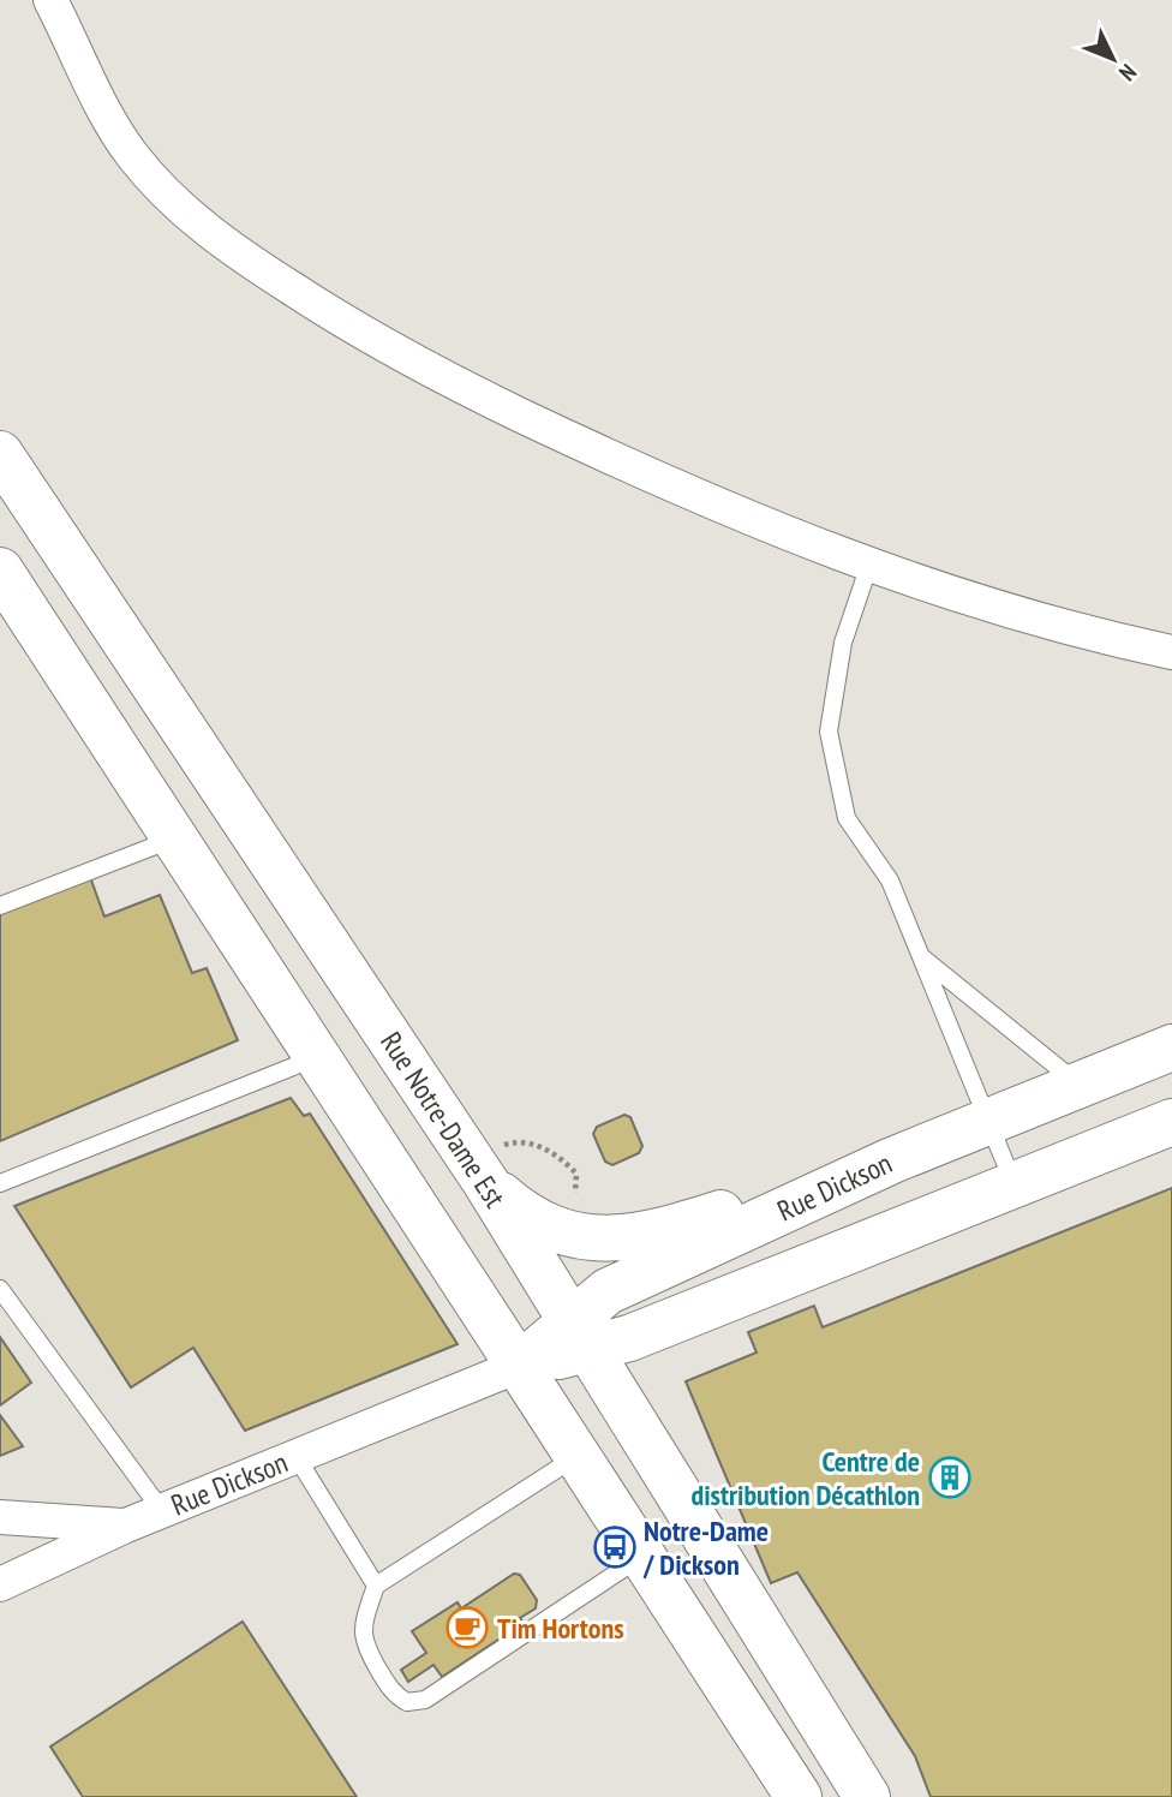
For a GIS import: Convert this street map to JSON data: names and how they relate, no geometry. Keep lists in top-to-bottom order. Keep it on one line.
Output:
{"streets":{"main road":["Rue Notre-Dame Est","Rue Dickson"]},"crossings":[["Rue Notre-Dame Est","Rue Dickson"]],"places":{"building":["Centre de distribution Décathlon"],"bus stop":["Notre-Dame / Dickson"],"cafe":["Tim Hortons"]},"north":"bottom right"}
